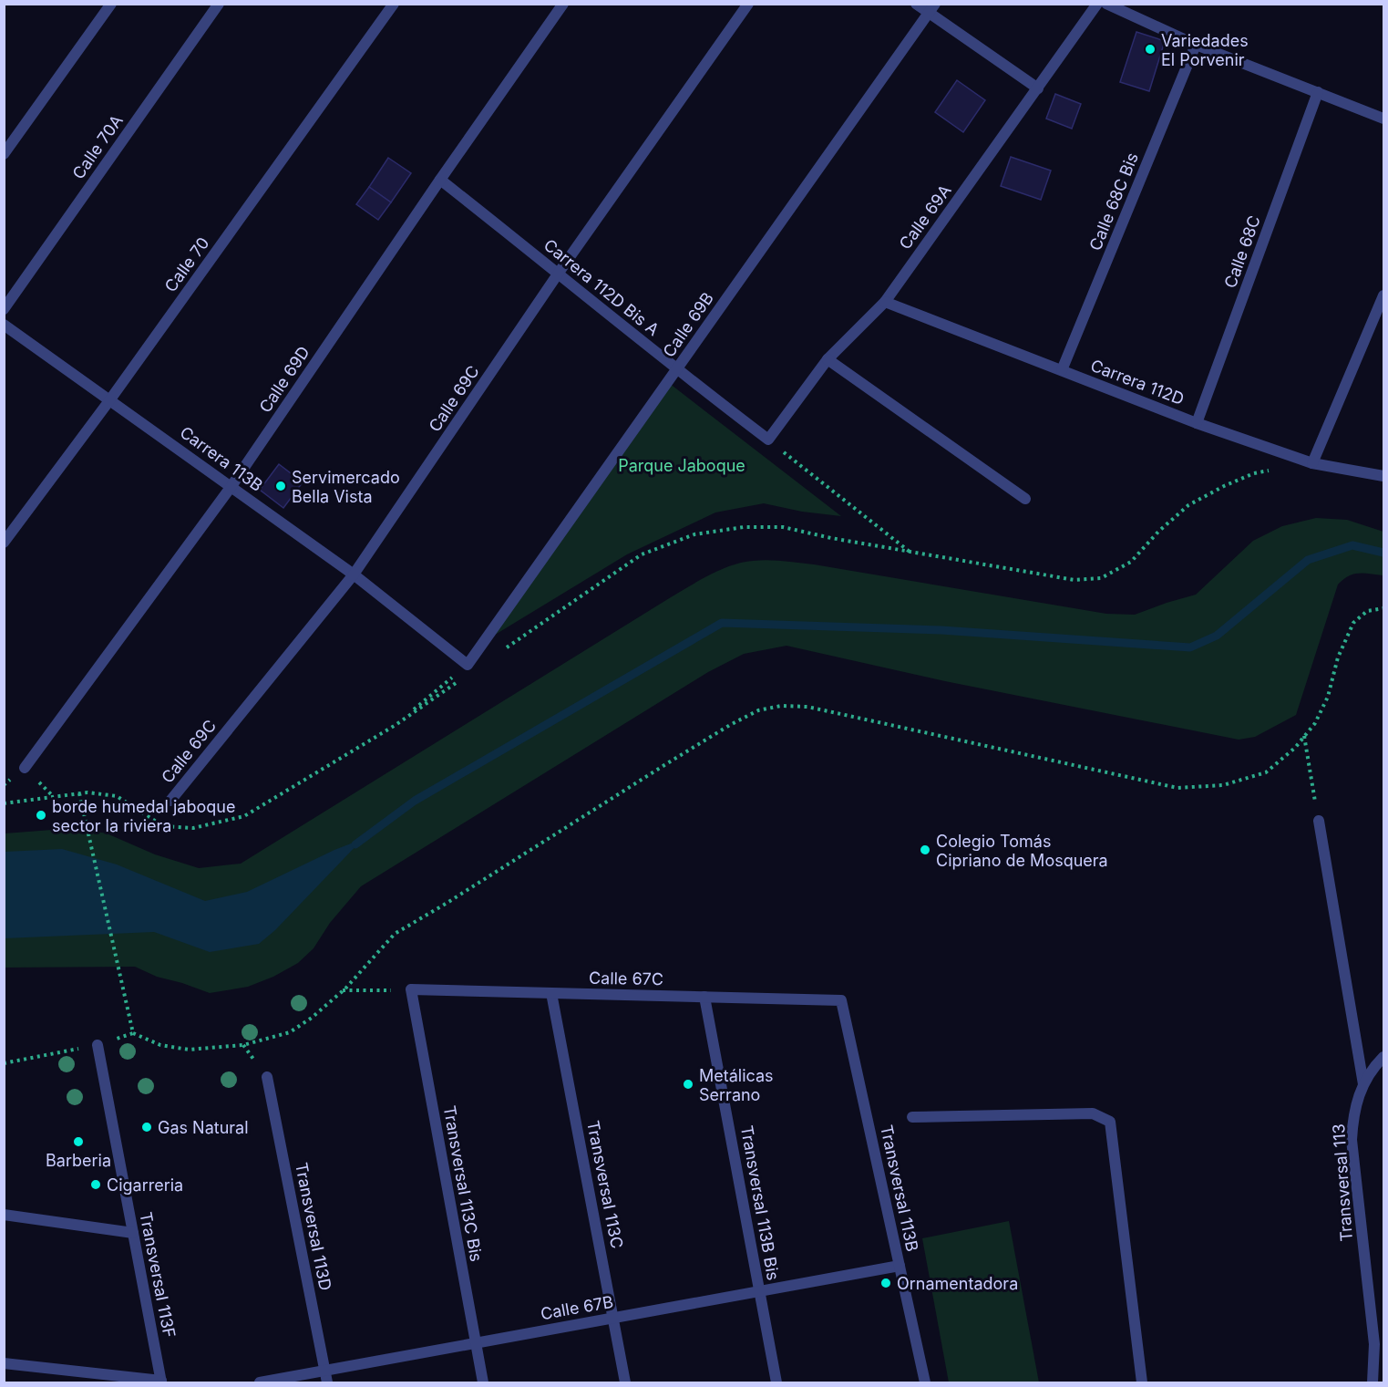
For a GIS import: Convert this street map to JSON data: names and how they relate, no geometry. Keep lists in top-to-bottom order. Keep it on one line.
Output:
{"streets":{"street":["Calle 70A","Calle 68C Bis","Calle 69A","Calle 68C","Calle 70","Carrera 112D Bis A","Calle 69B","Calle 69D","Carrera 112D","Calle 69C","Carrera 113B","Calle 67C","Transversal 113","Transversal 113C Bis","Transversal 113C","Transversal 113B","Transversal 113B Bis","Transversal 113D","Transversal 113F","Calle 67B"]},"crossings":[["Calle 68C Bis","Carrera 112D"],["Calle 69A","Carrera 112D Bis A"],["Calle 69A","Carrera 112D"],["Calle 68C","Carrera 112D"],["Calle 70","Carrera 113B"],["Carrera 112D Bis A","Calle 69B"],["Carrera 112D Bis A","Calle 69D"],["Carrera 112D Bis A","Calle 69C"],["Calle 69B","Carrera 113B"],["Calle 69D","Carrera 113B"],["Calle 69C","Carrera 113B"],["Calle 67C","Transversal 113C Bis"],["Calle 67C","Transversal 113C"],["Calle 67C","Transversal 113B"],["Calle 67C","Transversal 113B Bis"],["Transversal 113C Bis","Calle 67B"],["Transversal 113C","Calle 67B"],["Transversal 113B","Calle 67B"],["Transversal 113B Bis","Calle 67B"],["Transversal 113D","Calle 67B"]],"parks":["Parque Jaboque"],"places":["Variedades El Porvenir","Servimercado Bella Vista","borde humedal jaboque sector la riviera","Colegio Tomás Cipriano de Mosquera","Metálicas Serrano","Gas Natural","Barberia","Cigarreria","Ornamentadora"]}
